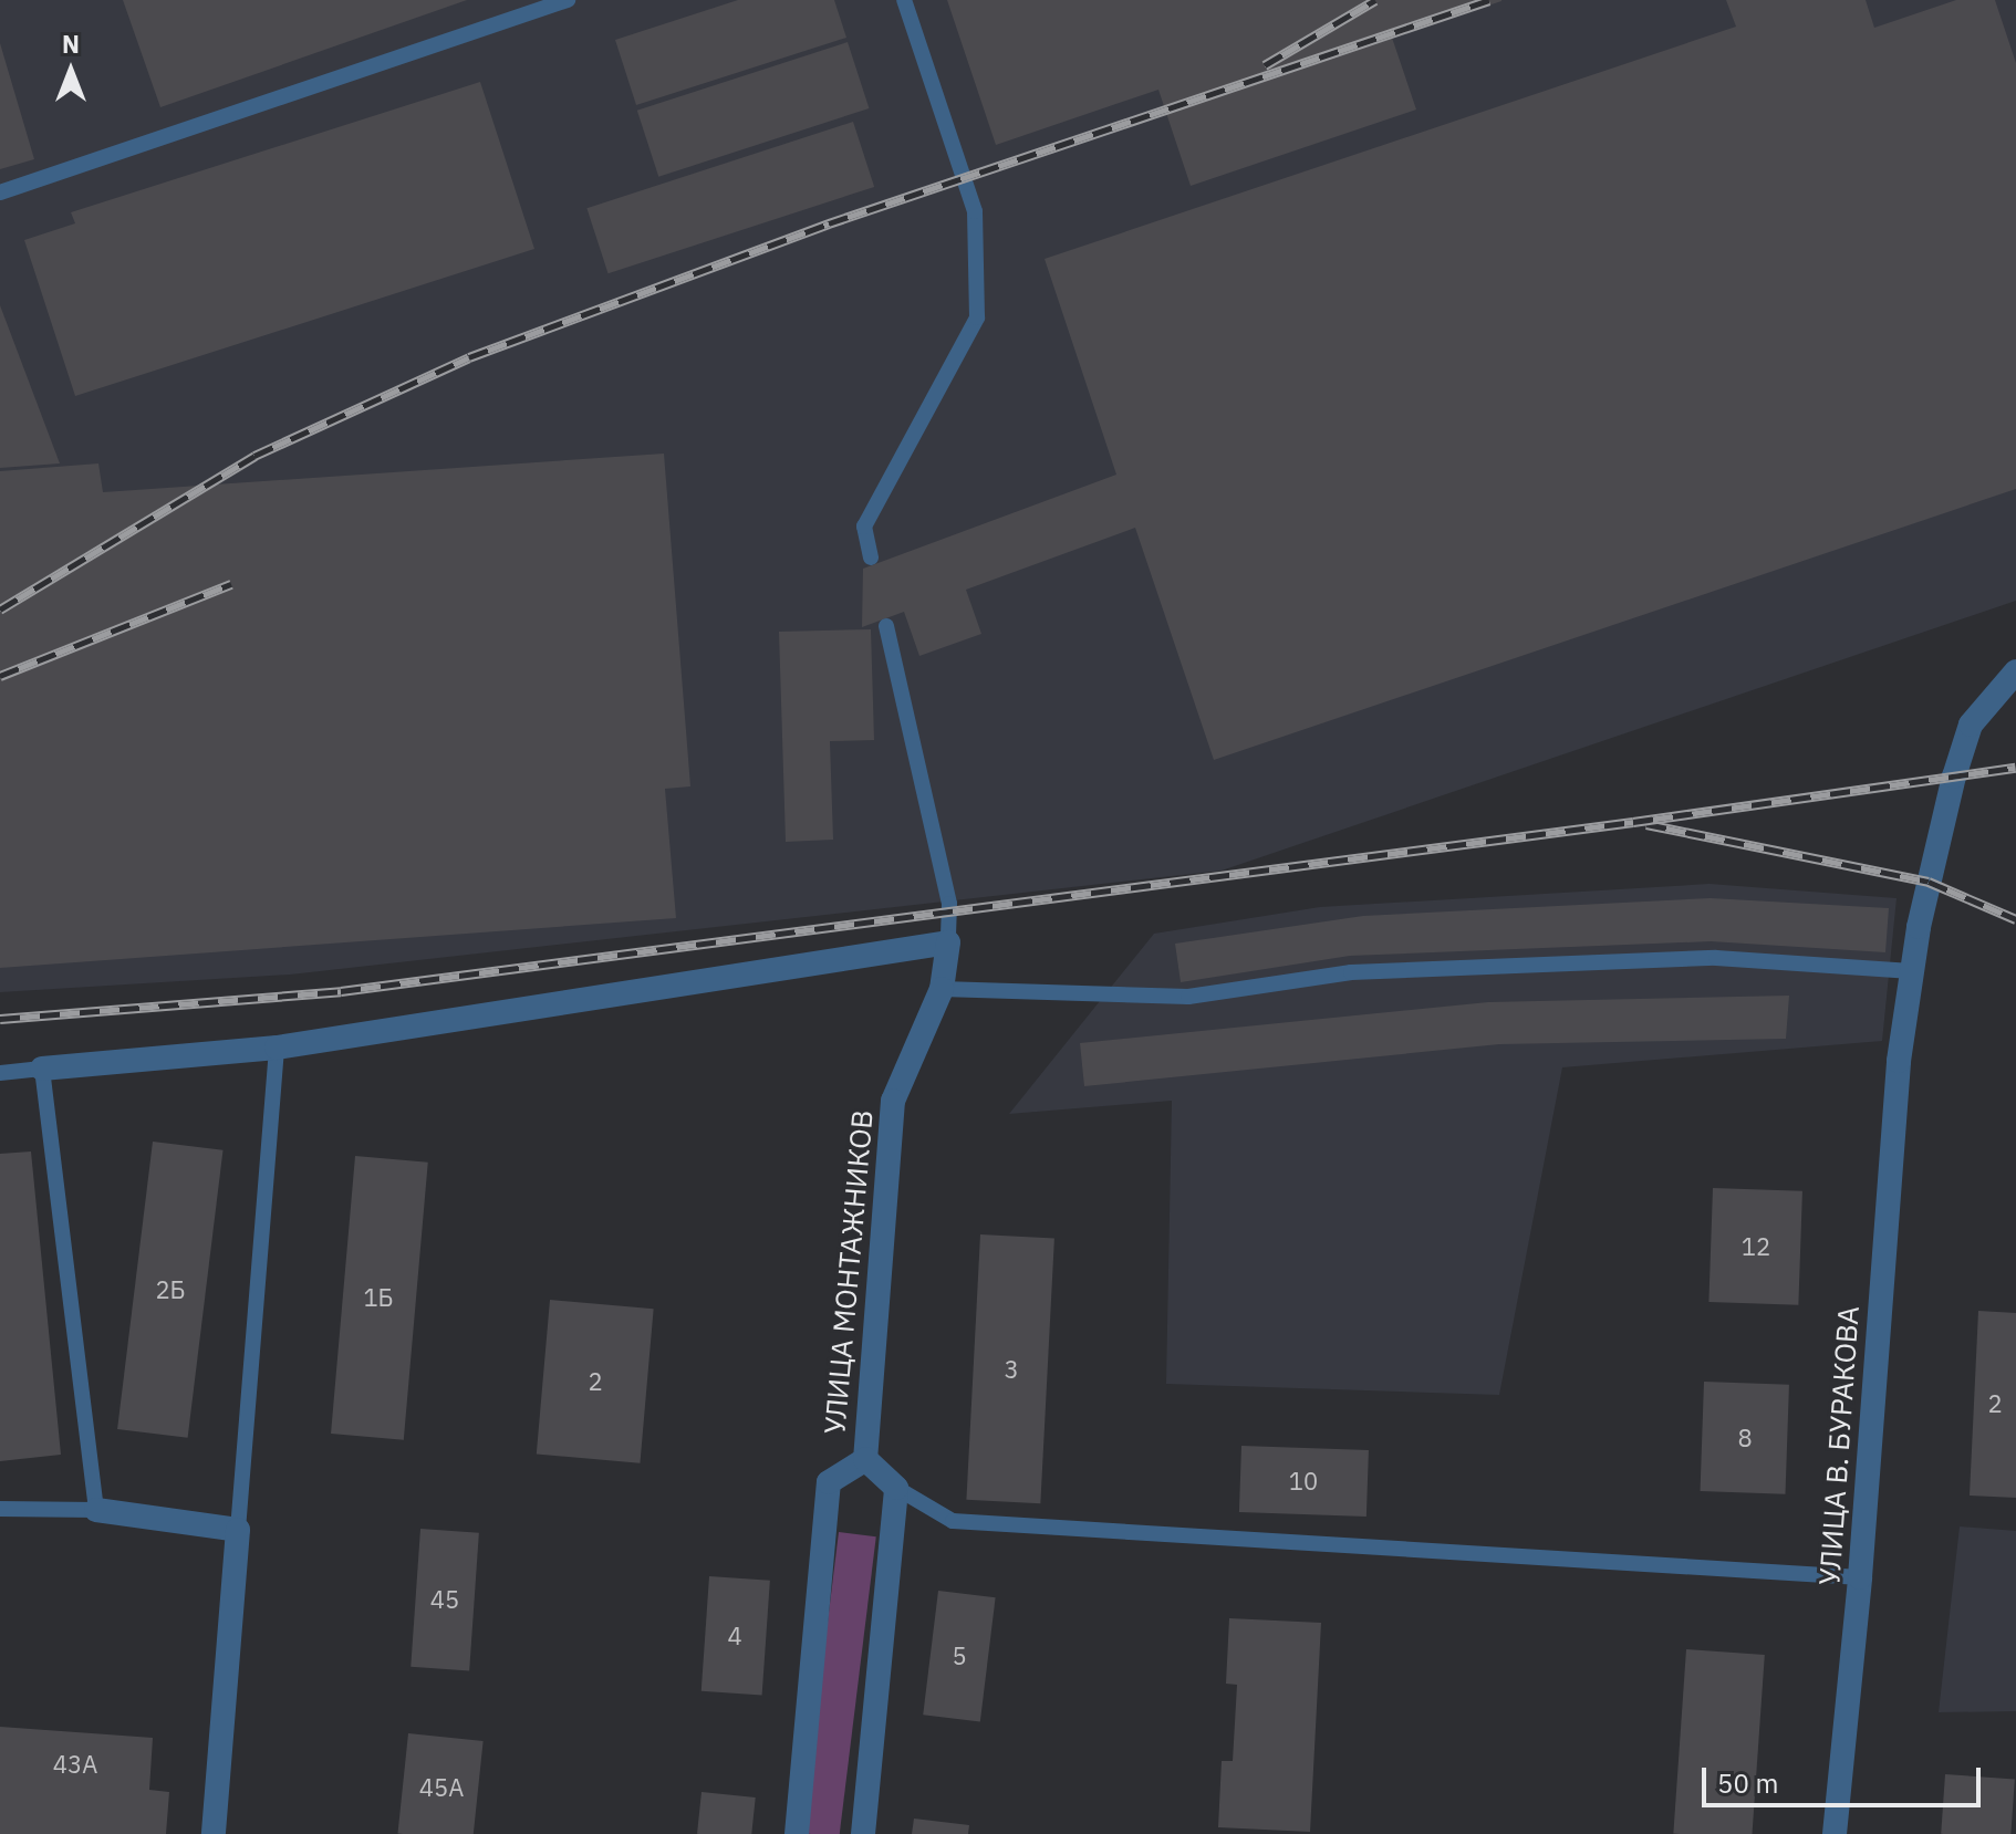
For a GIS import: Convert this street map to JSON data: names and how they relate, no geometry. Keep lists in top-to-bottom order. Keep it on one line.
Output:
{"streets":{"street":["УЛИЦА МОНТАЖНИКОВ","УЛИЦА В. БУРАКОВА"]},"house_numbers":["12","2Б","1Б","3","2","2","8","10","45","4","5","43А","45А"],"scale_bar":"50 m","north":"top"}
